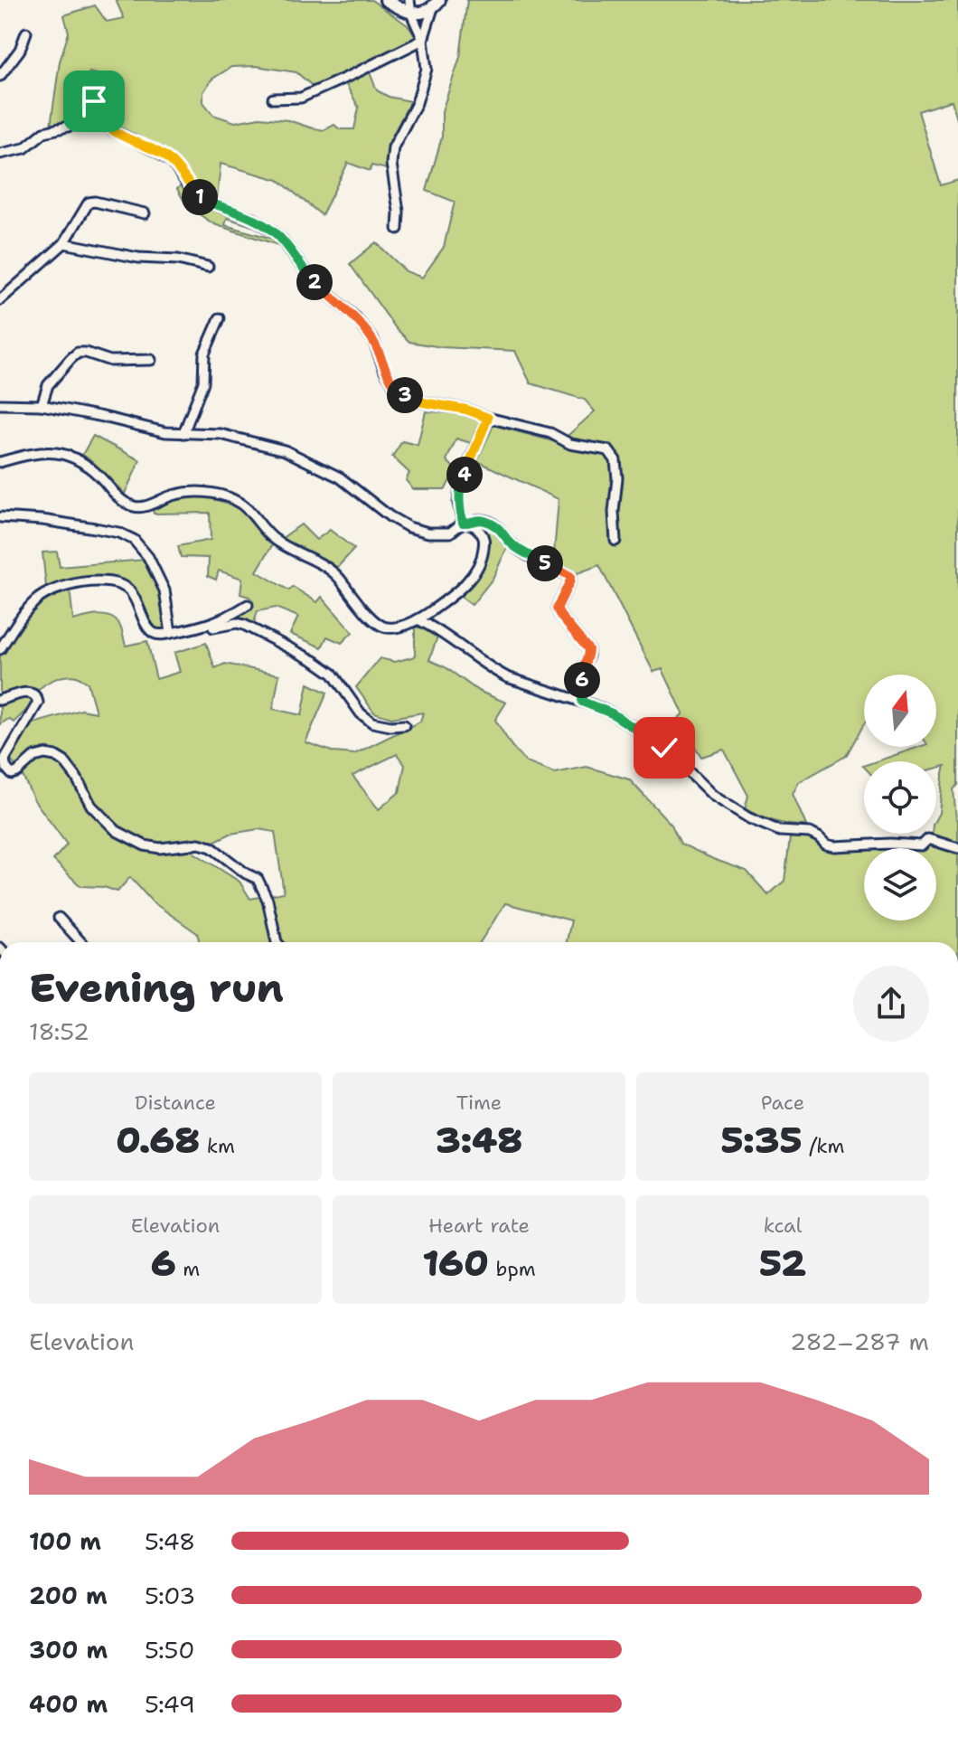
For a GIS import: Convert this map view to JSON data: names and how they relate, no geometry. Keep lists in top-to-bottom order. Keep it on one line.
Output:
{"north":"top","page":{"pins":["1","2","3","4","5","6"],"heading":["Evening run","18:52"],"stats":[["Distance","0.68 km"],["Time","3:48"],["Pace","5:35 /km"],["Elevation","6 m"],["Heart rate","160 bpm"],["kcal","52"]],"chart":["Elevation","282–287 m"],"list":[{"name":"100 m","note":"5:48"},{"name":"200 m","note":"5:03"},{"name":"300 m","note":"5:50"},{"name":"400 m","note":"5:49"}]}}
